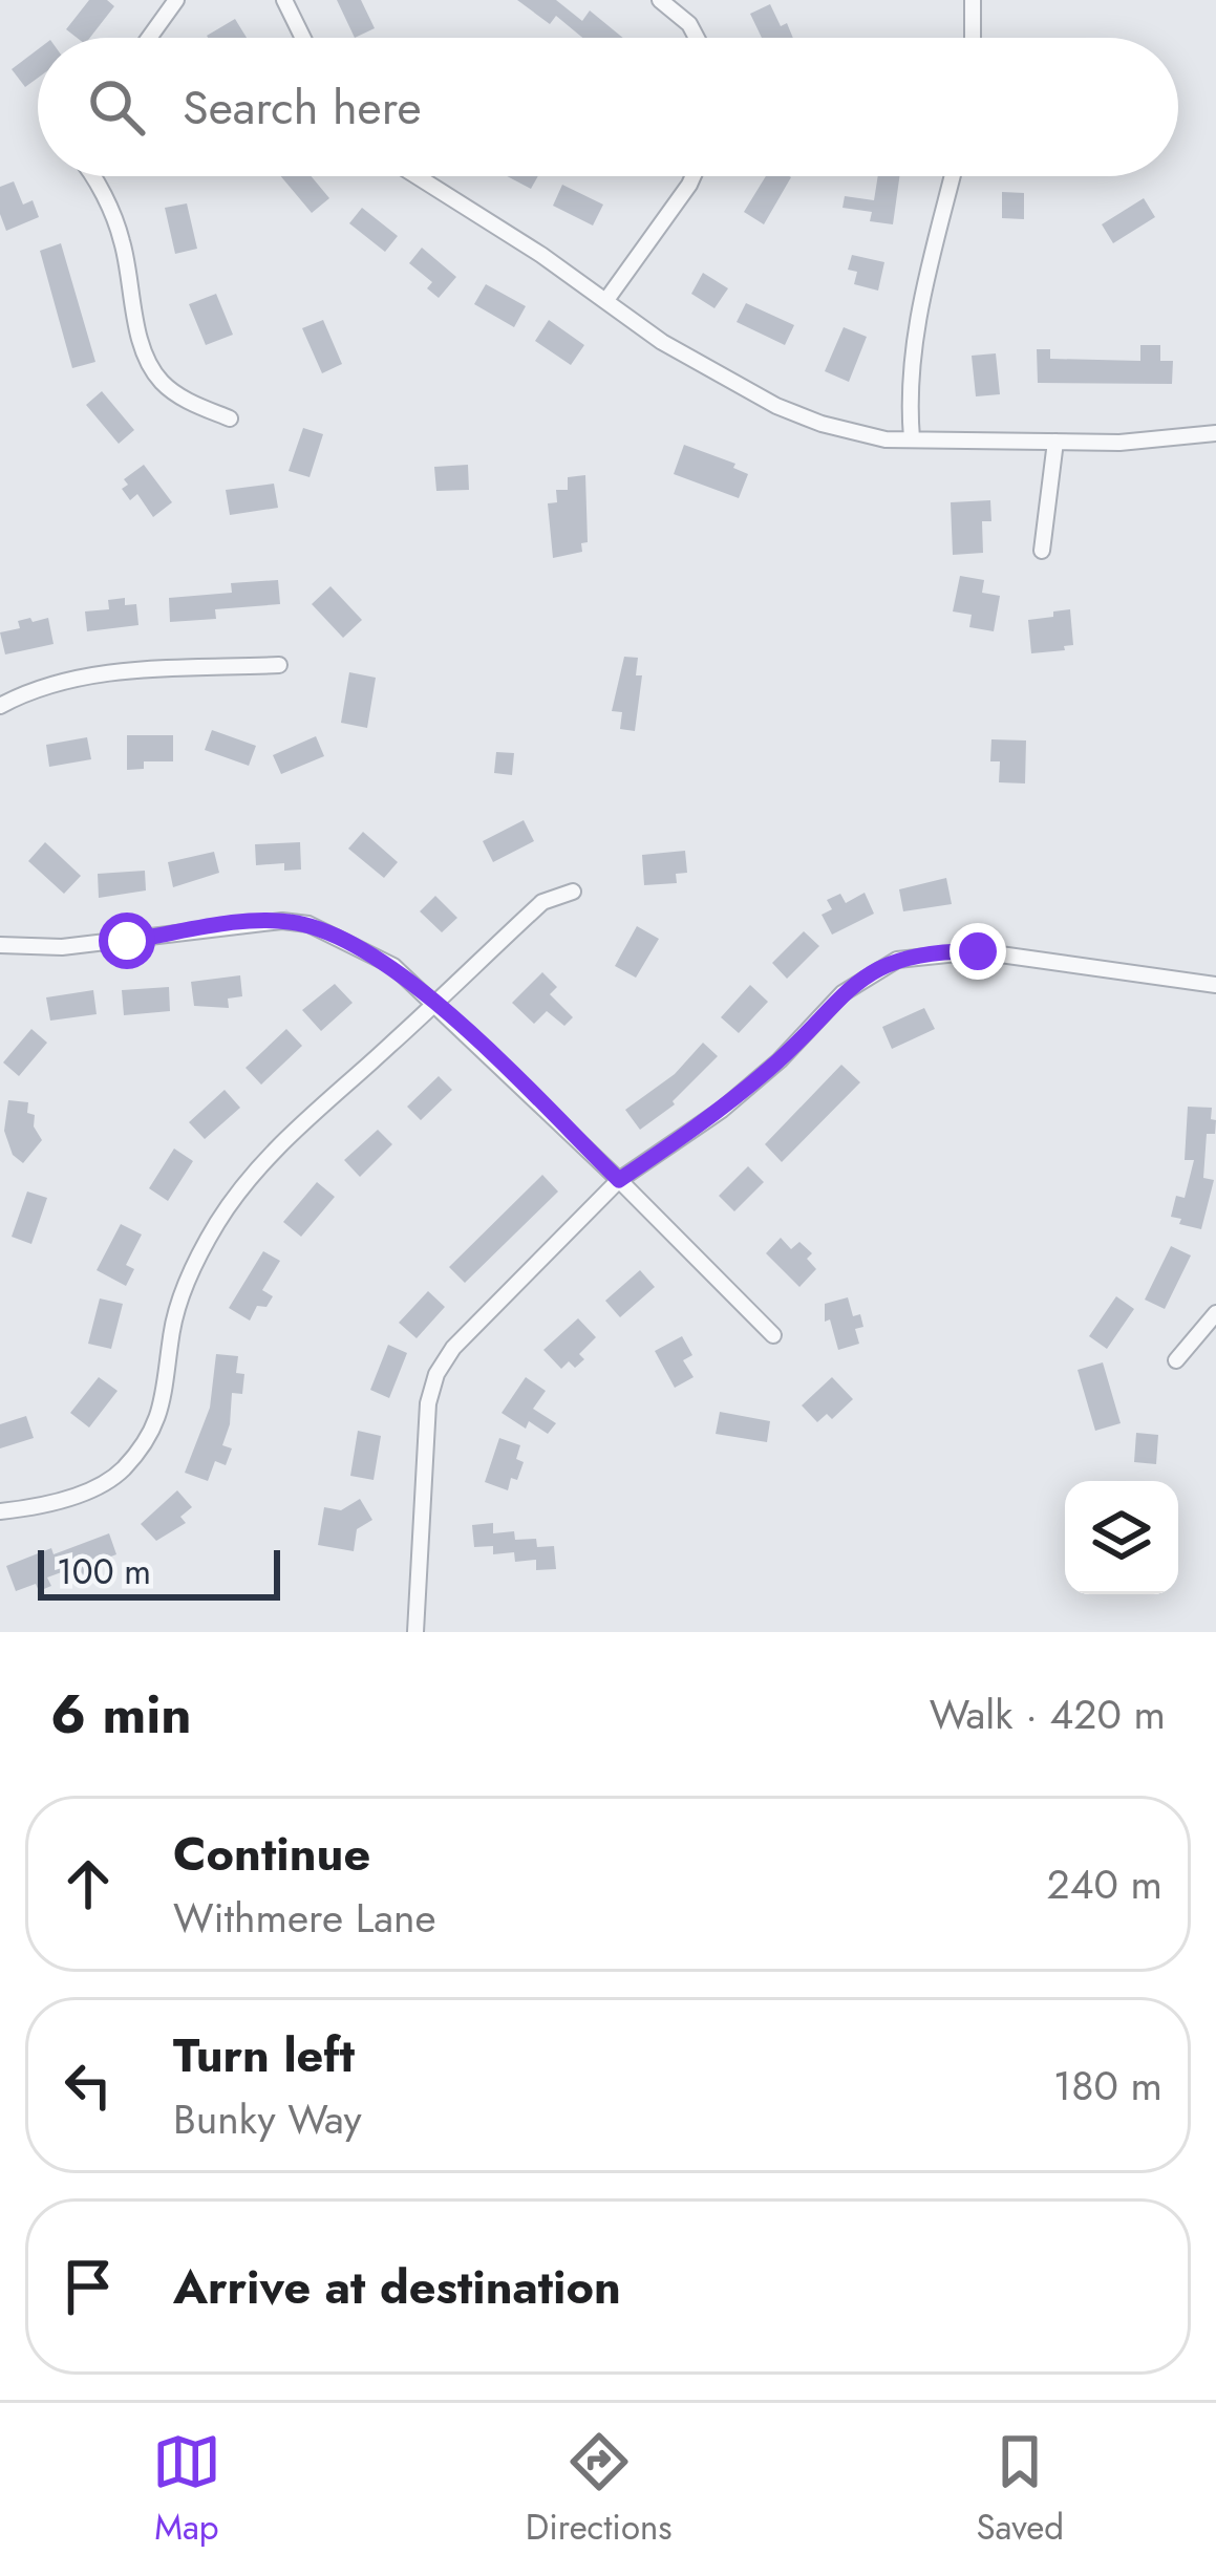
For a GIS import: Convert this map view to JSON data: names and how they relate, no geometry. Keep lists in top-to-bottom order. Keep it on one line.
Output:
{"scale_bar":"100 m","page":{"search":"Search here","scale":"100 m","heading":["6 min","Walk · 420 m"],"list":[["Continue","Withmere Lane","240 m"],["Turn left","Bunky Way","180 m"],"Arrive at destination"],"nav":["Map","Directions","Saved"]}}
